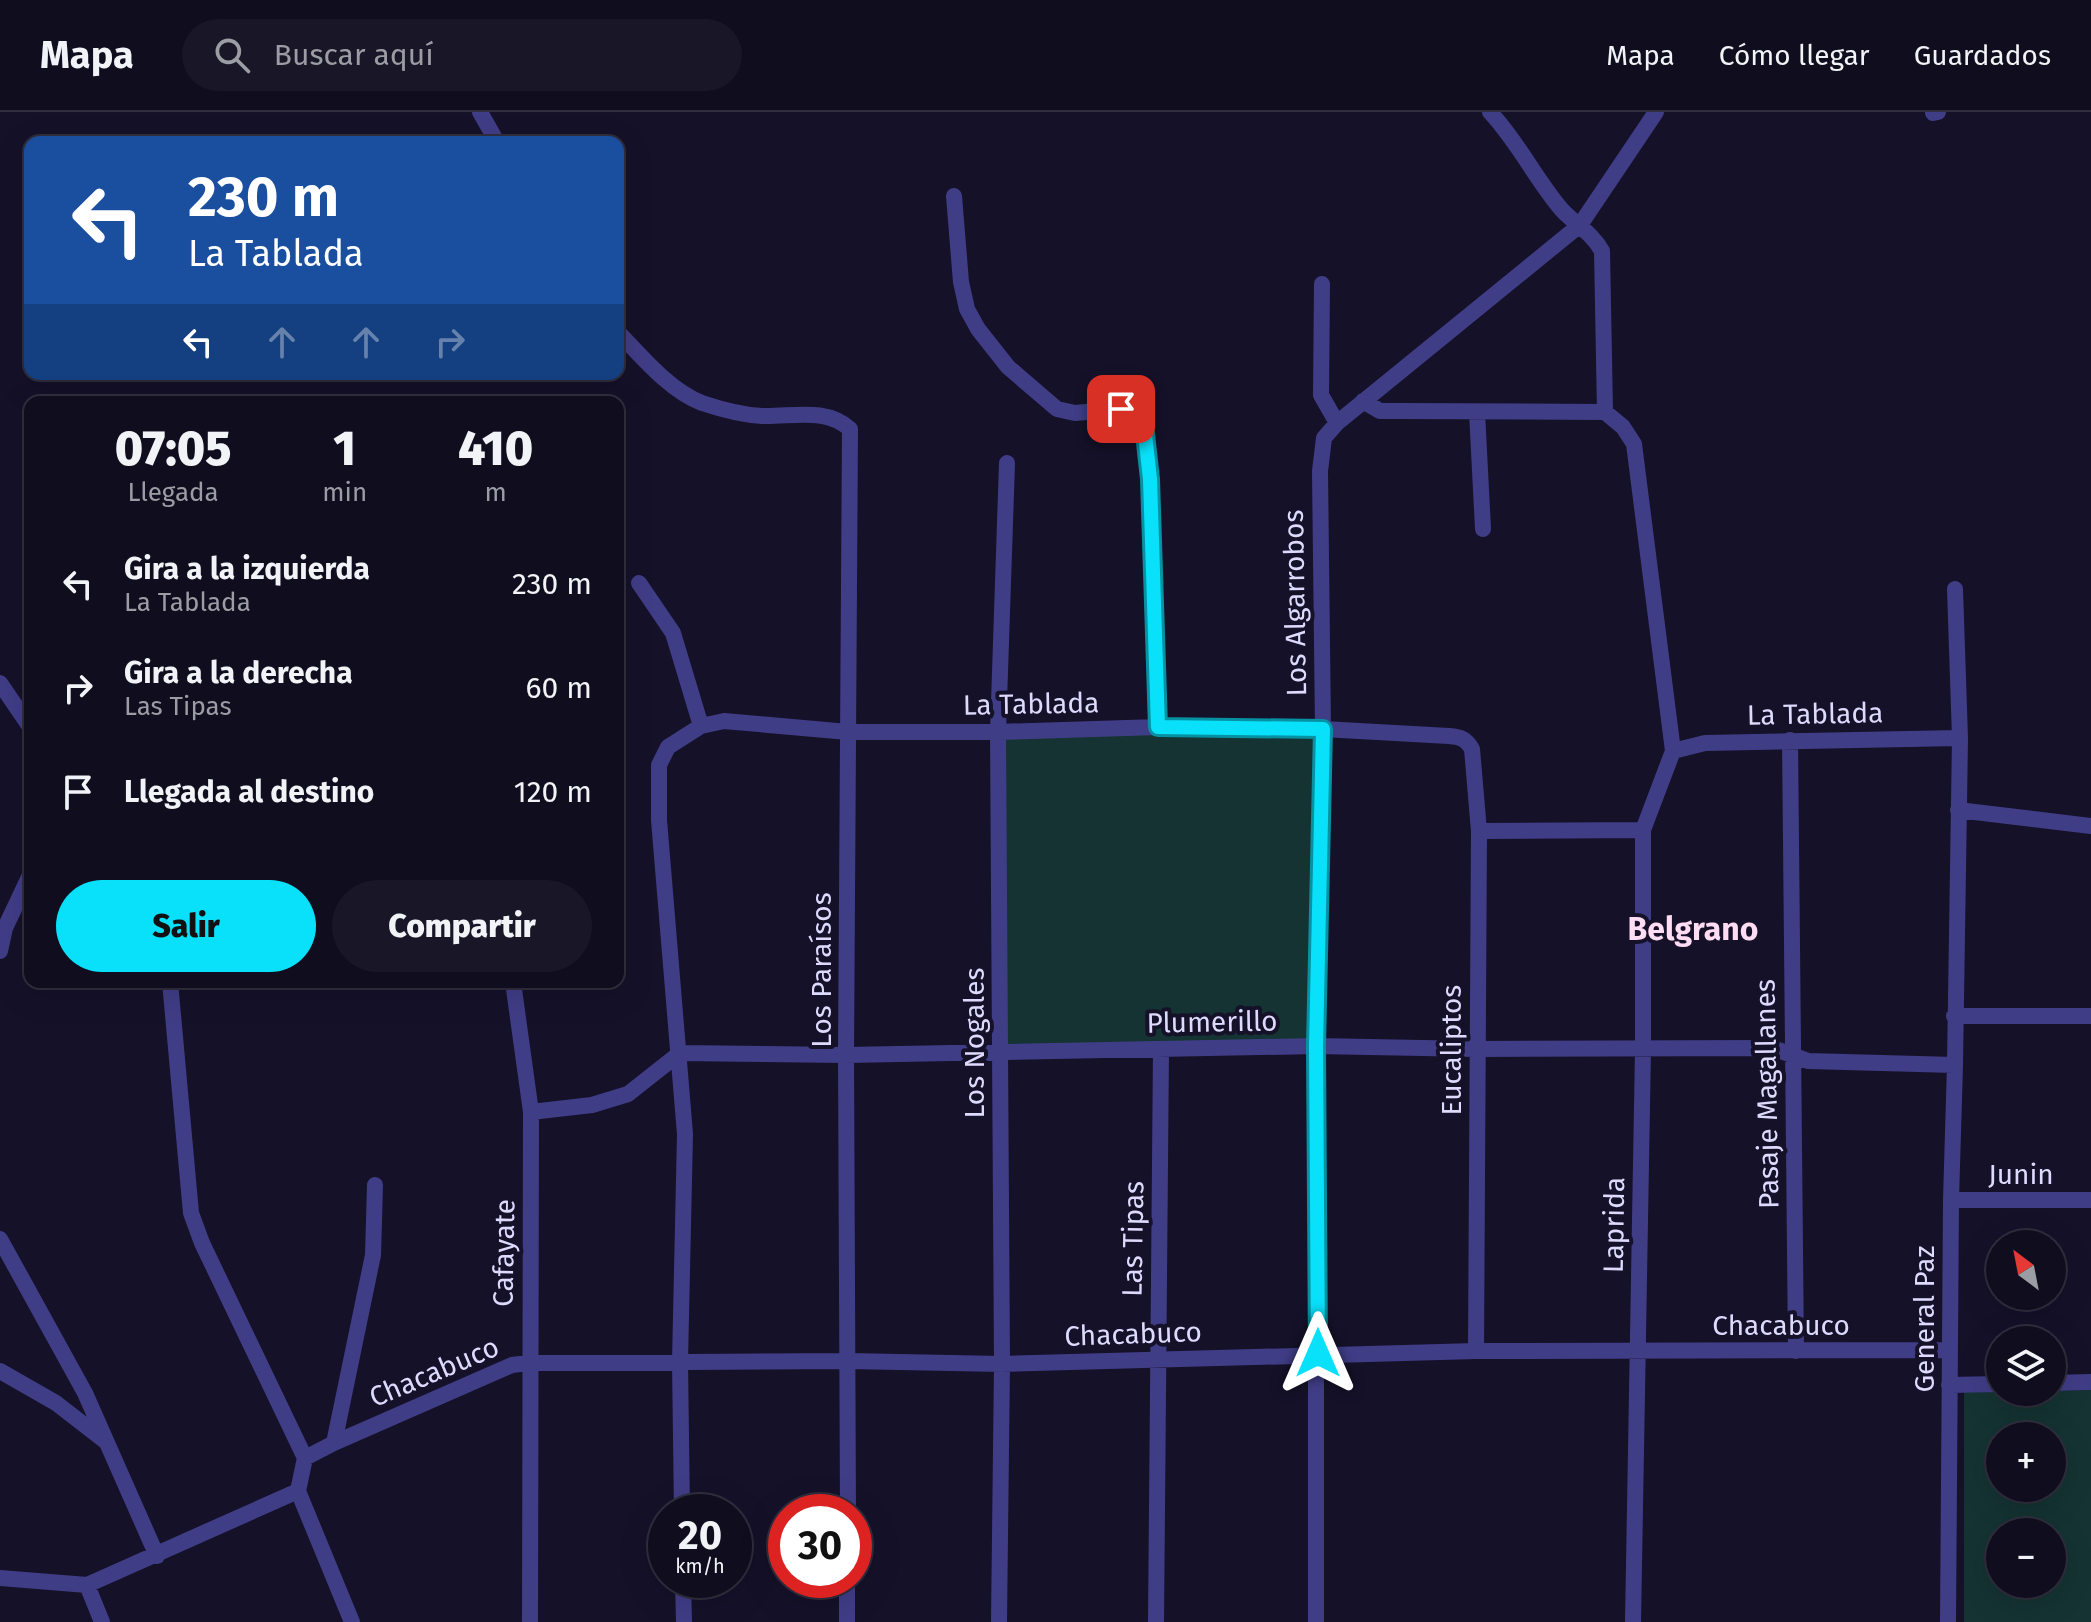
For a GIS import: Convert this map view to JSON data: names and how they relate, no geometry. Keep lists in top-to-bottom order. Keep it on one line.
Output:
{"streets":{"street":["Los Algarrobos","La Tablada","Los Paraísos","Plumerillo","Los Nogales","Eucaliptos","Pasaje Magallanes","Junin","Laprida","Las Tipas","Cafayate","General Paz","Chacabuco"]},"crossings":[["Los Algarrobos","La Tablada"],["Los Algarrobos","Plumerillo"],["Los Algarrobos","Chacabuco"],["La Tablada","Los Paraísos"],["La Tablada","Plumerillo"],["La Tablada","Los Nogales"],["La Tablada","Eucaliptos"],["La Tablada","Pasaje Magallanes"],["La Tablada","General Paz"],["La Tablada","Chacabuco"],["Los Paraísos","Plumerillo"],["Los Paraísos","Chacabuco"],["Plumerillo","Los Nogales"],["Plumerillo","Eucaliptos"],["Plumerillo","Pasaje Magallanes"],["Plumerillo","Laprida"],["Plumerillo","Las Tipas"],["Plumerillo","General Paz"],["Los Nogales","Chacabuco"],["Eucaliptos","Chacabuco"],["Pasaje Magallanes","Chacabuco"],["Junin","General Paz"],["Laprida","Chacabuco"],["Las Tipas","Chacabuco"],["Cafayate","Chacabuco"],["General Paz","Chacabuco"]],"districts":["Belgrano"],"north":"top left","page":{"header":"Mapa","search":"Buscar aquí","nav":["Mapa","Cómo llegar","Guardados"],"turn":["230 m","La Tablada"],"eta":["07:05","Llegada","1","min","410","m"],"list":[{"name":"Gira a la izquierda","note":"La Tablada","value":"230 m"},{"name":"Gira a la derecha","note":"Las Tipas","value":"60 m"},{"name":"Llegada al destino","value":"120 m"}],"buttons":["Salir","Compartir"],"map_buttons":["+","−"],"speed":"20 km/h","limit":"30"}}
